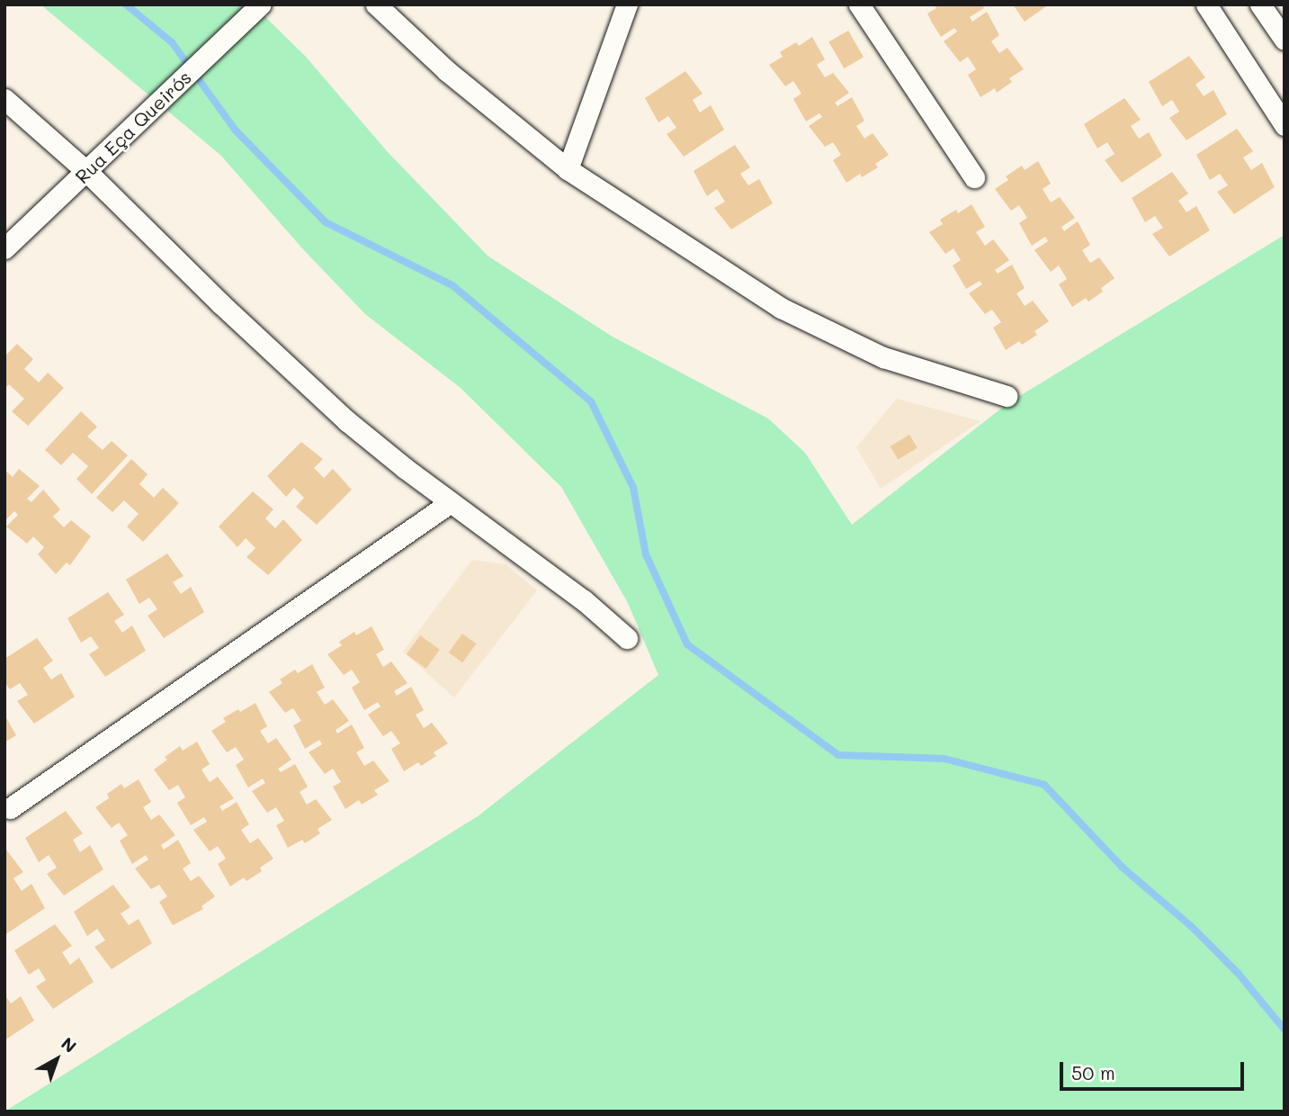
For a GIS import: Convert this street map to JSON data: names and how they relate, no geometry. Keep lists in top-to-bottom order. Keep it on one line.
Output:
{"streets":{"street":["Rua Eça Queirós"]},"scale_bar":"50 m","north":"top right"}
